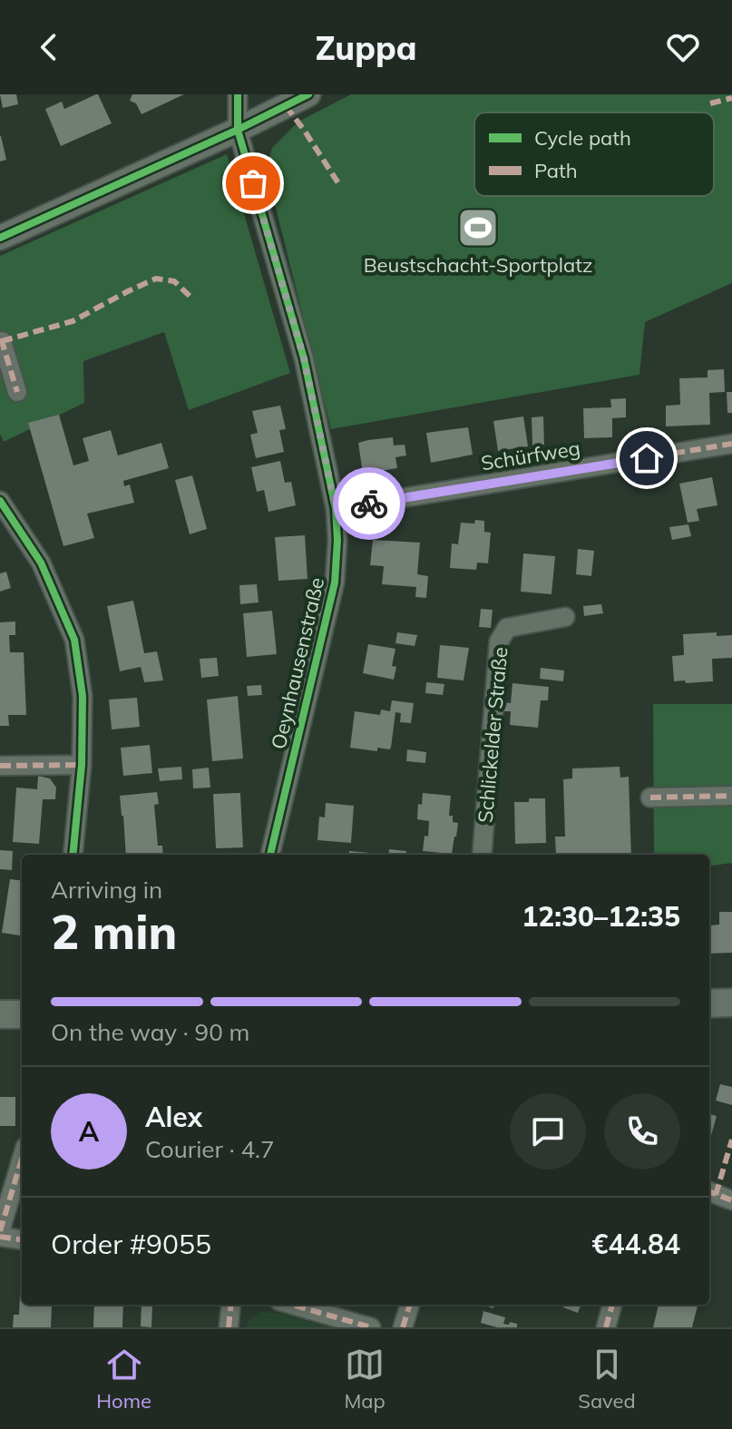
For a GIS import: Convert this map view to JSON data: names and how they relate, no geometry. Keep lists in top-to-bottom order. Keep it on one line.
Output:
{"streets":{"street":["Schürfweg","Oeynhausenstraße","Schlickelder Straße"]},"crossings":[["Schürfweg","Oeynhausenstraße"]],"places":{"sports":["Beustschacht-Sportplatz"]},"legend":["Cycle path","Path"],"page":{"header":"Zuppa","heading":["2 min","Arriving in","12:30–12:35"],"panel":["Alex","Courier · 4.7","Order #9055","€44.84"],"bar":"On the way · 90 m","round":"A","tabs":["Home","Map","Saved"]}}
